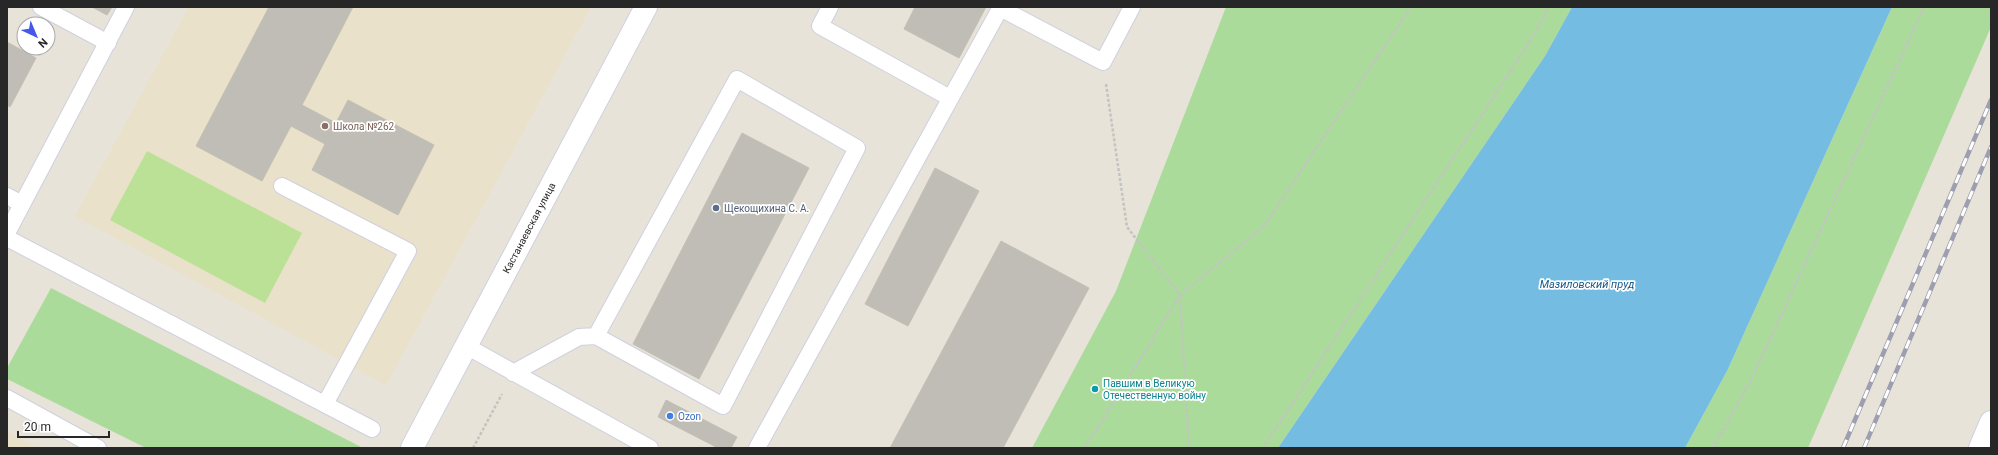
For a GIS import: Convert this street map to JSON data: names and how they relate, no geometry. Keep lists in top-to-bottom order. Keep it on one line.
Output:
{"streets":{"street":["Кастанаевская улица"]},"water":["Мазиловский пруд"],"places":["Школа №262","Щекощихина С. А.","Павшим в Великую Отечественную войну","Ozon"],"scale_bar":"20 m","north":"bottom right"}
